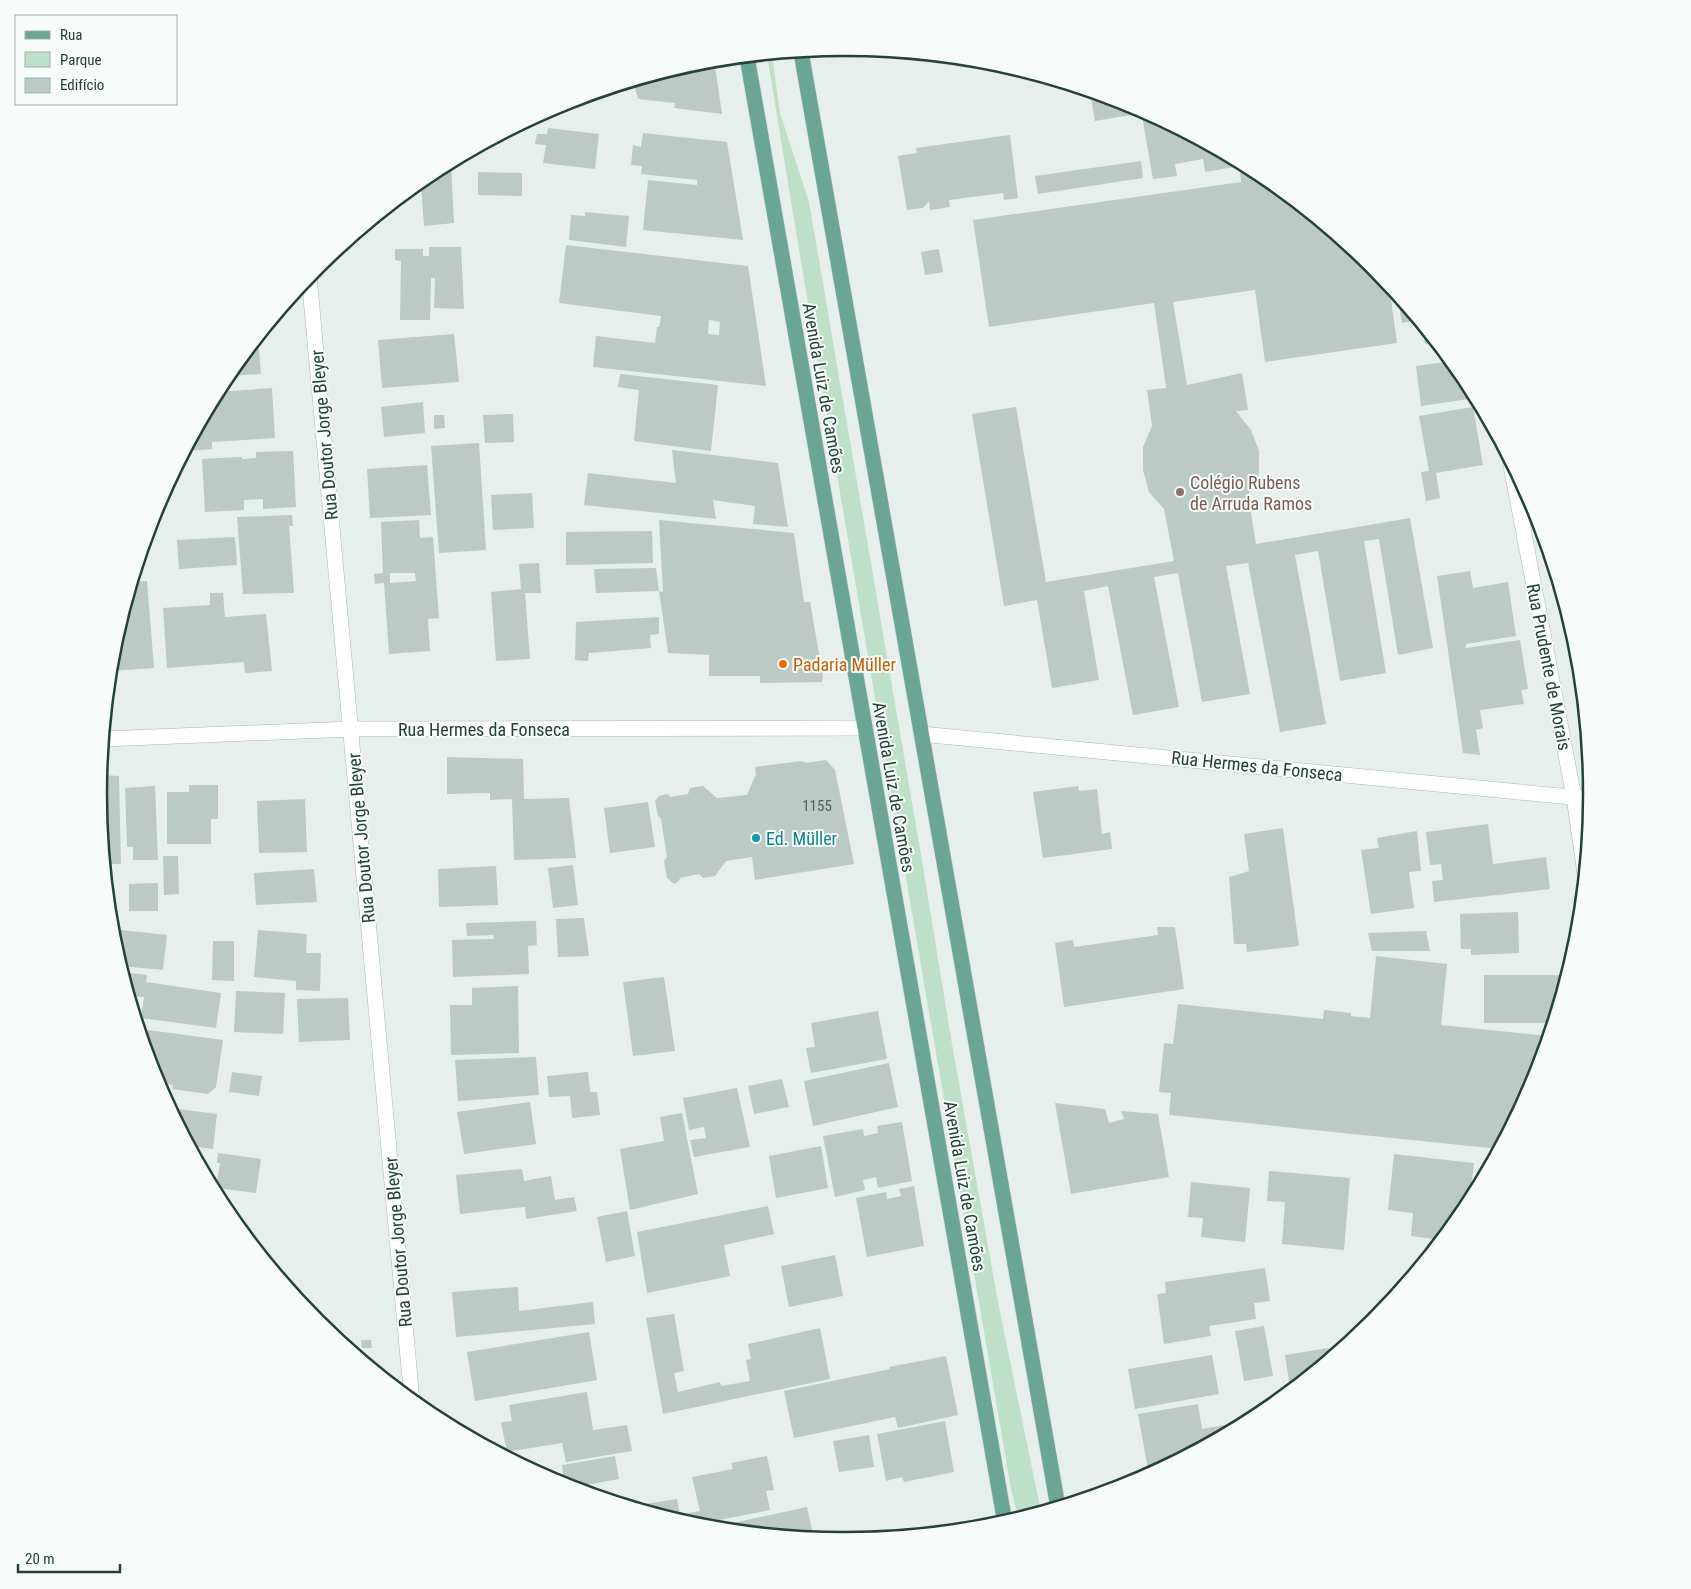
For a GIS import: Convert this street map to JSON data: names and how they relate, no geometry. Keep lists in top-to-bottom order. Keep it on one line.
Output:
{"streets":{"main road":["Avenida Luiz de Camões"],"street":["Rua Doutor Jorge Bleyer","Rua Prudente de Morais","Rua Hermes da Fonseca"]},"crossings":[["Avenida Luiz de Camões","Rua Hermes da Fonseca"],["Rua Doutor Jorge Bleyer","Rua Hermes da Fonseca"],["Rua Prudente de Morais","Rua Hermes da Fonseca"]],"places":["Colégio Rubens de Arruda Ramos","Padaria Müller","Ed. Müller"],"house_numbers":["1155"],"legend":["Rua","Parque","Edifício"],"scale_bar":"20 m"}
